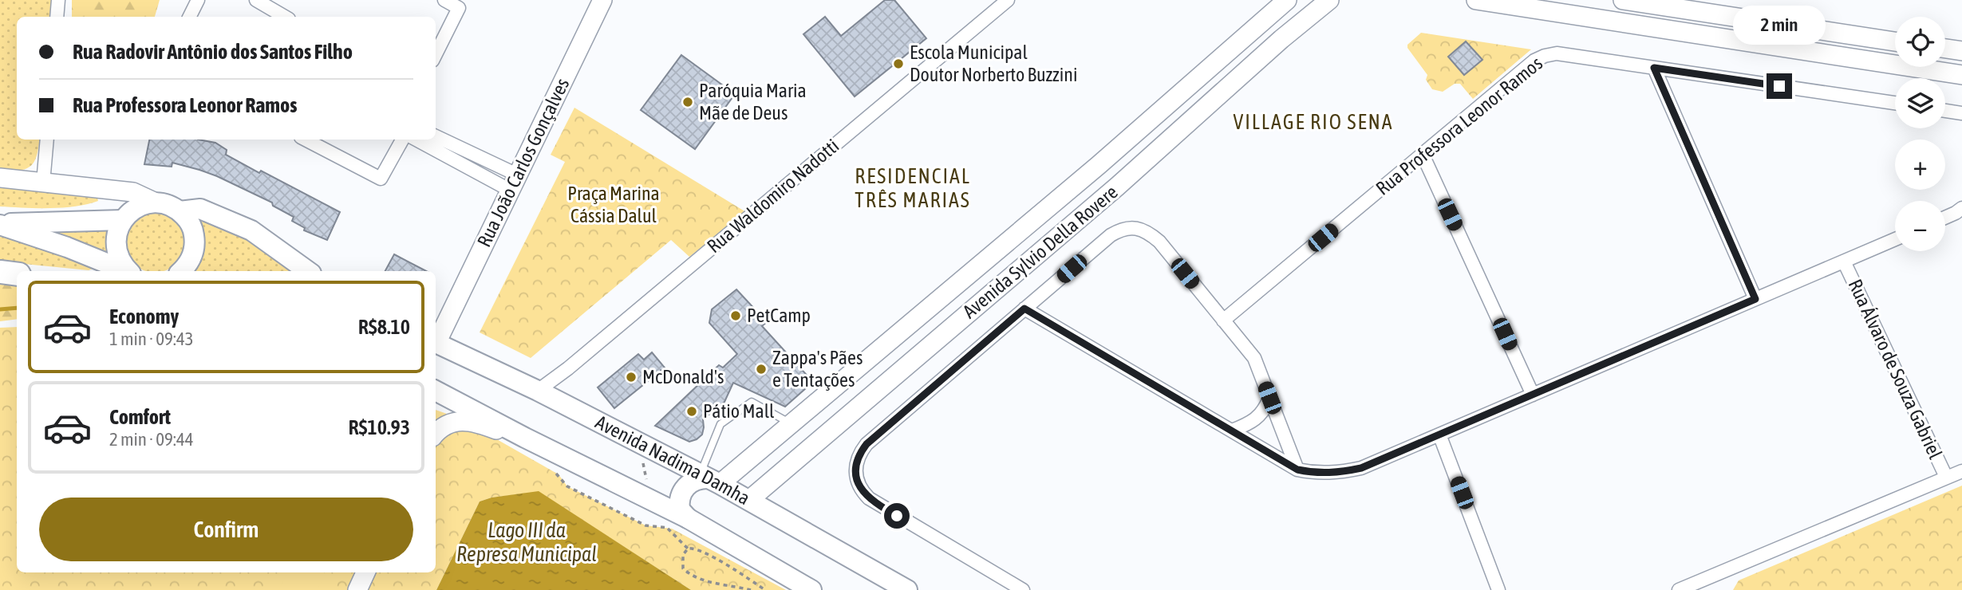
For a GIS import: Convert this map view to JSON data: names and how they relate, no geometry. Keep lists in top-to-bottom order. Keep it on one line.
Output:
{"streets":{"main road":["Rua João Carlos Gonçalves","Avenida Sylvio Della Rovere","Avenida Nadima Damha"],"street":["Rua Professora Leonor Ramos","Rua Waldomiro Nadotti","Rua Álvaro de Souza Gabriel"]},"crossings":[["Rua João Carlos Gonçalves","Avenida Nadima Damha"],["Rua Waldomiro Nadotti","Avenida Nadima Damha"],["Avenida Sylvio Della Rovere","Avenida Nadima Damha"]],"districts":["VILLAGE RIO SENA","RESIDENCIAL TRÊS MARIAS"],"water":["Lago III da Represa Municipal"],"parks":["Praça Marina Cássia Dalul"],"places":["Escola Municipal Doutor Norberto Buzzini","Paróquia Maria Mãe de Deus","PetCamp","Zappa's Pães e Tentações","McDonald's","Pátio Mall"],"page":{"bubble":"2 min","map_buttons":["+","−"],"banner":["Rua Radovir Antônio dos Santos Filho","Rua Professora Leonor Ramos"],"list":[{"name":"Economy","note":"1 min · 09:43","value":"R$8.10"},{"name":"Comfort","note":"2 min · 09:44","value":"R$10.93"}],"buttons":"Confirm"}}
